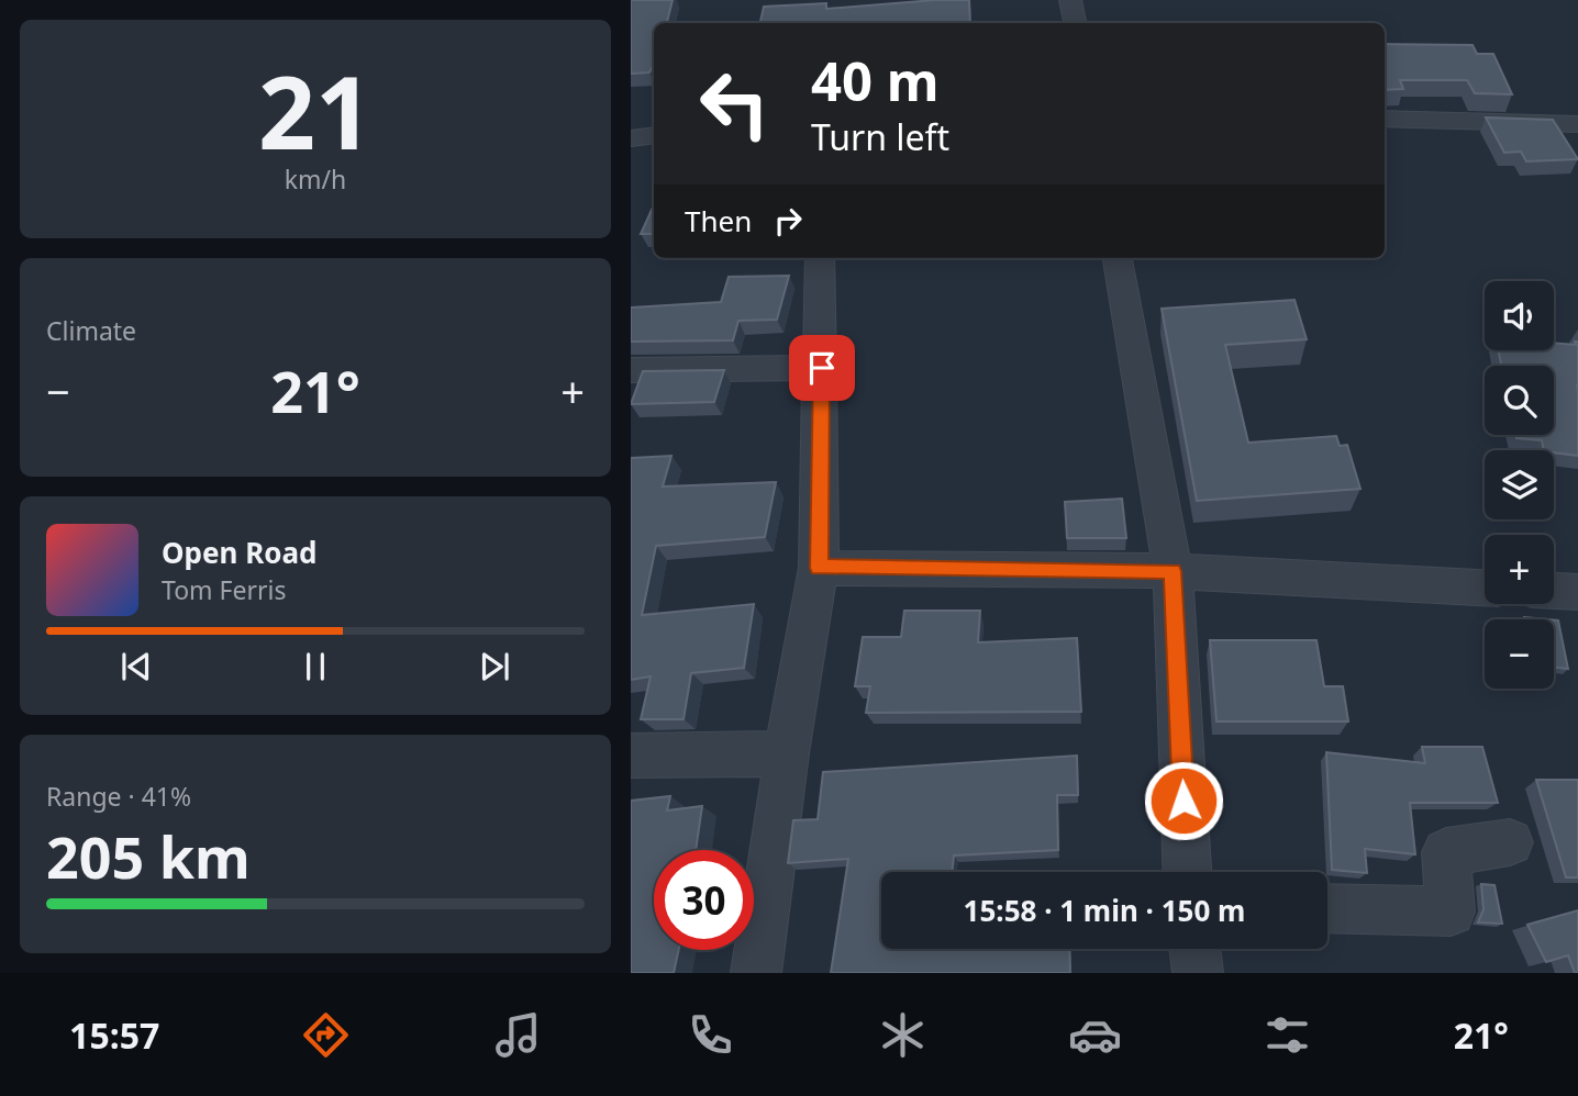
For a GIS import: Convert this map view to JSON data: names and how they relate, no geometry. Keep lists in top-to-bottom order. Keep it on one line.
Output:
{"page":{"tile":[["21","km/h"],"Climate",["Range · 41%","205 km"]],"turn":["40 m","Turn left"],"then":"Then","map_buttons":["+","−"],"heat":["−","21°","+"],"song":["Open Road","Tom Ferris"],"limit":"30","trip":"15:58 · 1 min · 150 m","tabs":["15:57","21°"]}}
